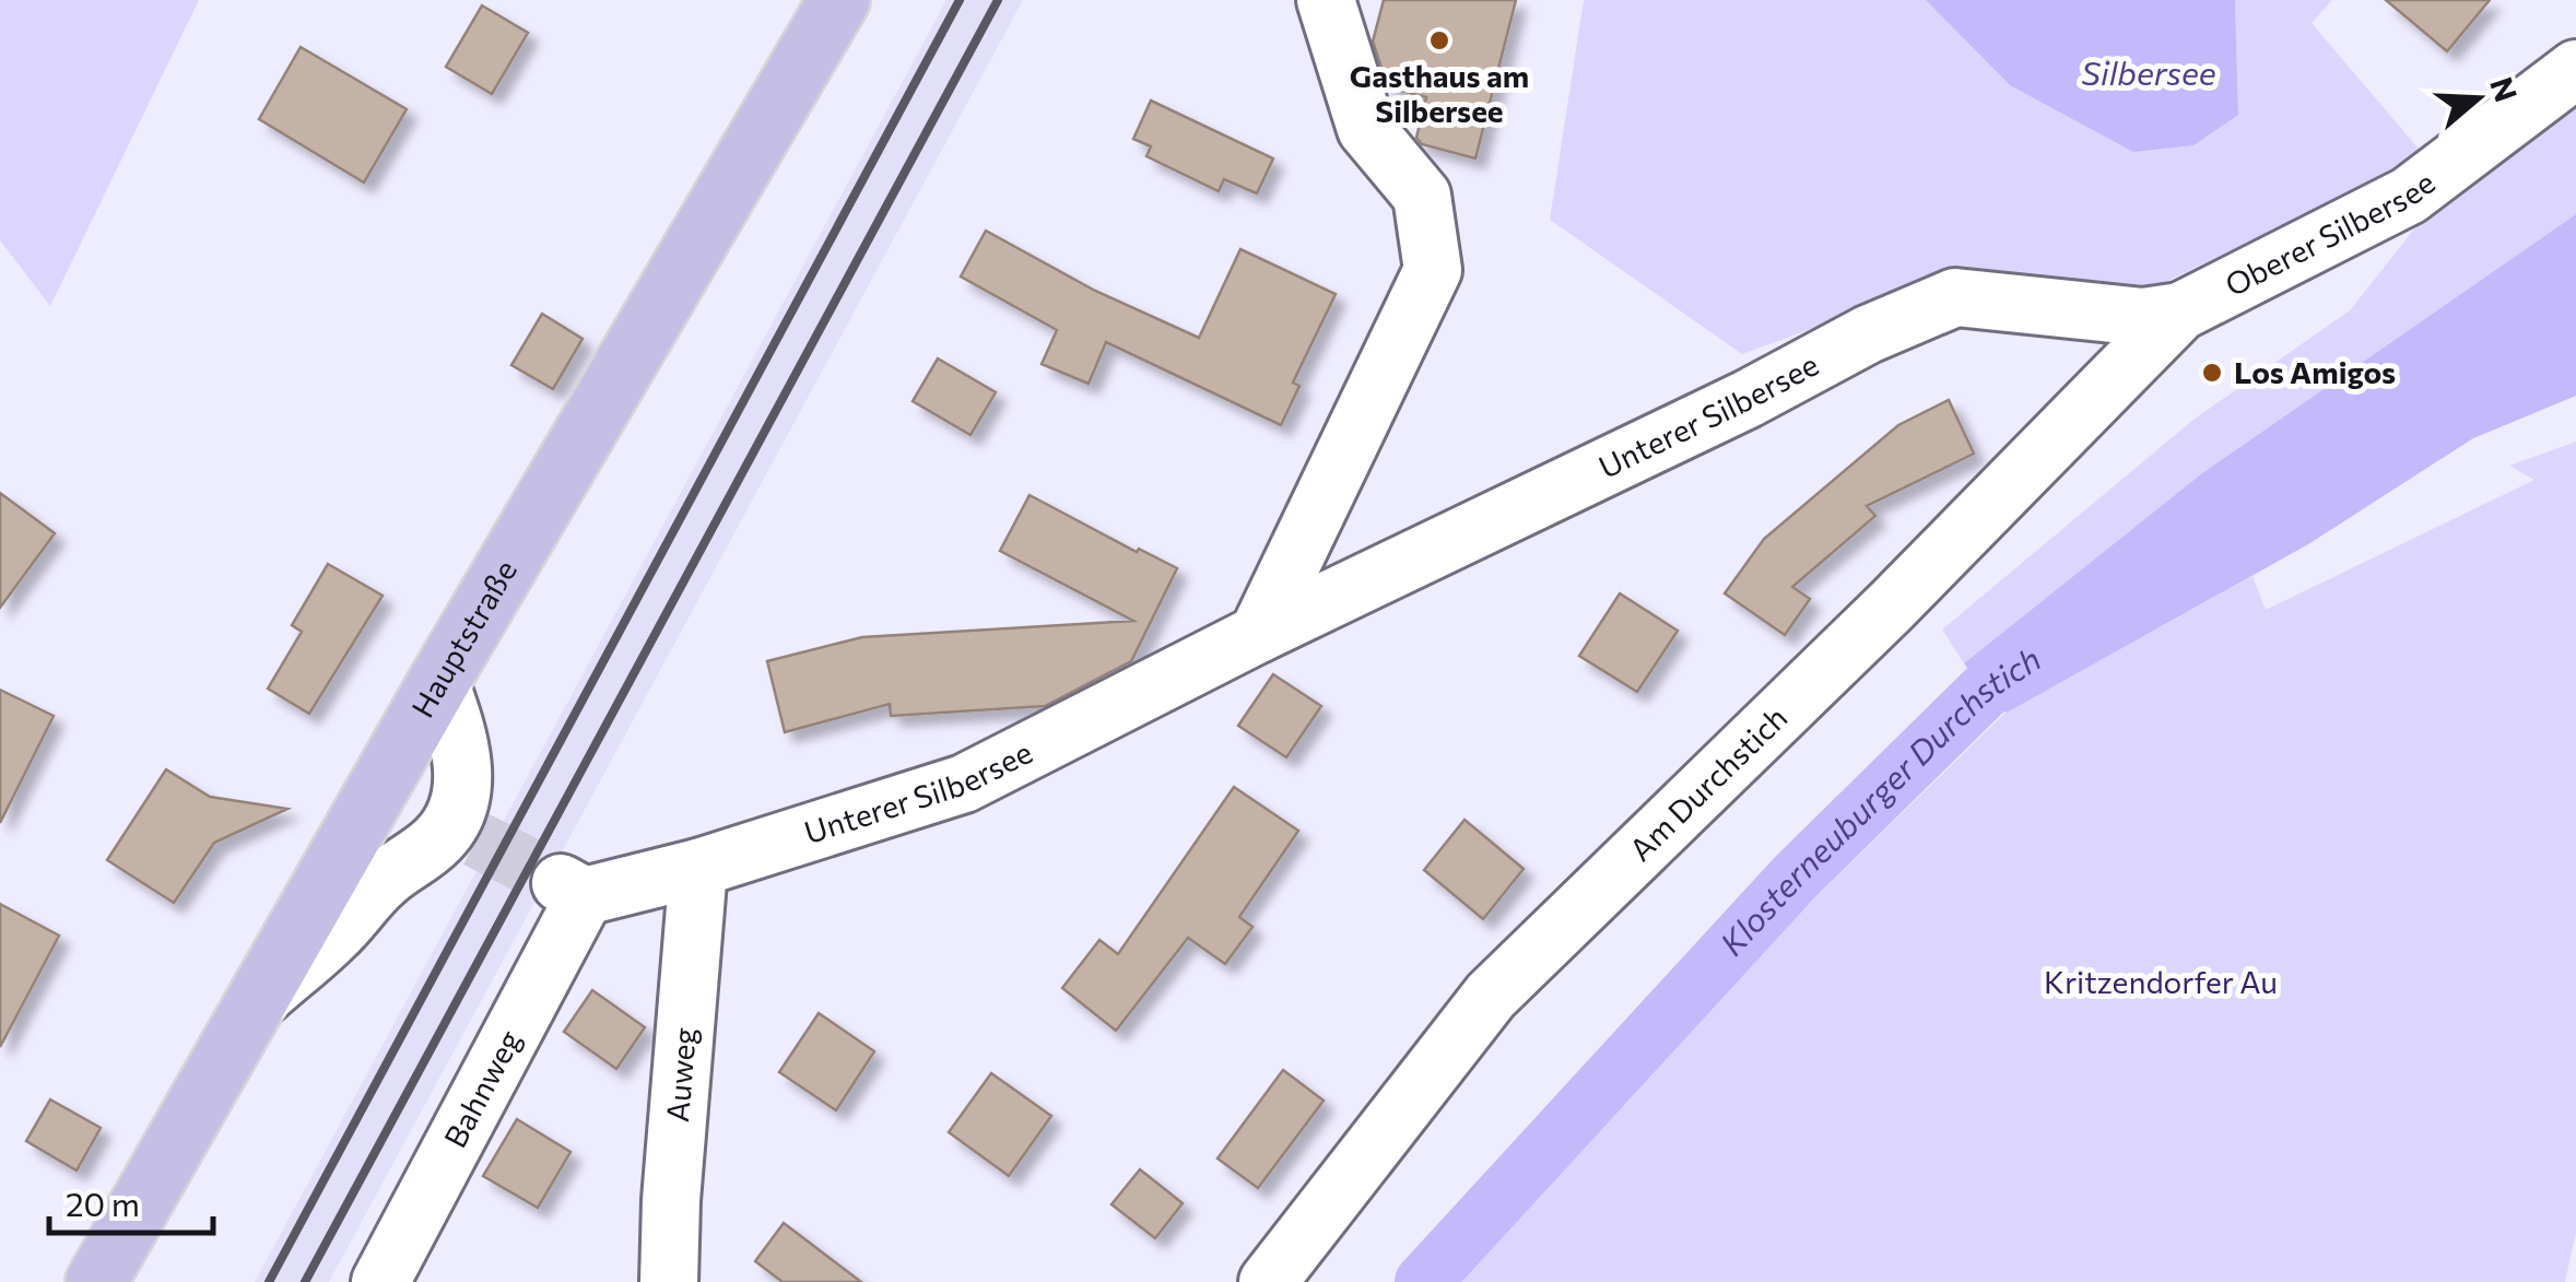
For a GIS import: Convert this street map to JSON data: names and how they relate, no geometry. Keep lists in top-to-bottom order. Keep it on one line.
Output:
{"streets":{"main road":["Hauptstraße"],"street":["Oberer Silbersee","Unterer Silbersee","Am Durchstich","Auweg","Bahnweg"]},"crossings":[["Oberer Silbersee","Unterer Silbersee"],["Oberer Silbersee","Am Durchstich"],["Unterer Silbersee","Am Durchstich"],["Unterer Silbersee","Auweg"],["Unterer Silbersee","Bahnweg"]],"water":["Silbersee","Klosterneuburger Durchstich"],"parks":["Kritzendorfer Au"],"places":["Gasthaus am Silbersee","Los Amigos"],"scale_bar":"20 m","north":"right"}
